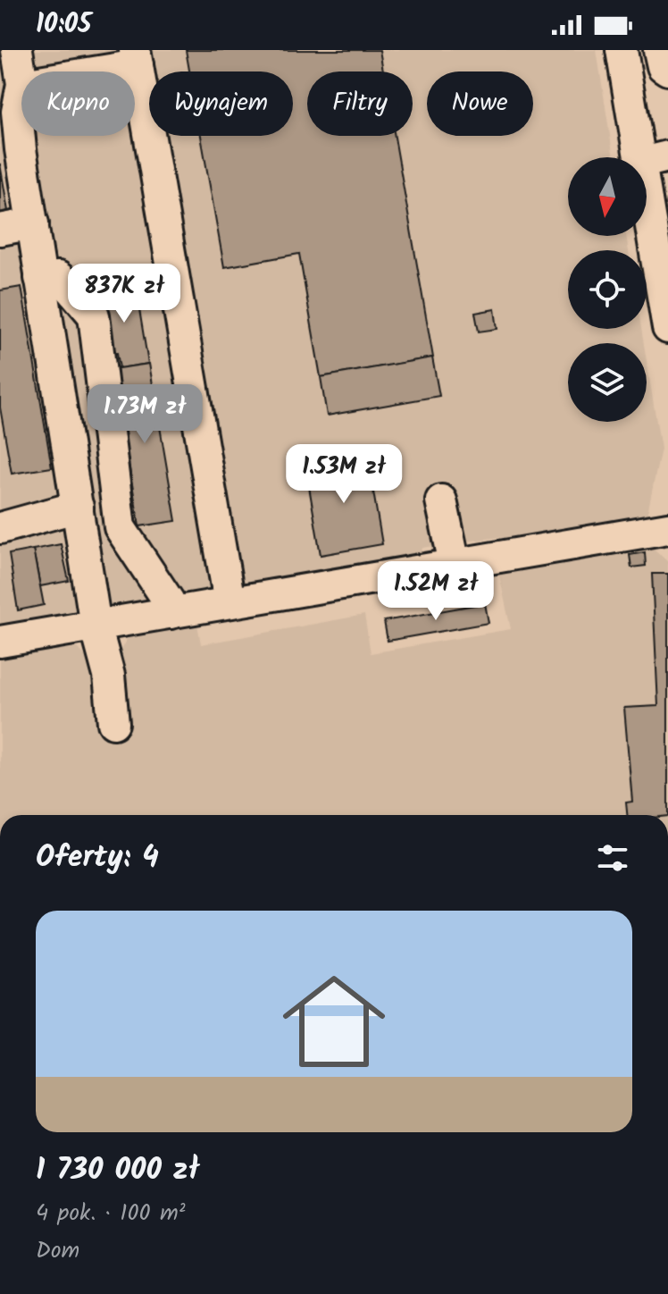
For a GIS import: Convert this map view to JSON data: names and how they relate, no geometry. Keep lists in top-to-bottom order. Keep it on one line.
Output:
{"north":"bottom","page":{"status":"10:05","chip":["Kupno","Wynajem","Filtry","Nowe"],"price":["837K zł","1.73M zł","1.53M zł","1.52M zł"],"heading":"Oferty: 4","list":[{"name":"1 730 000 zł","note":"4 pok. · 100 m² · Dom"}]}}
